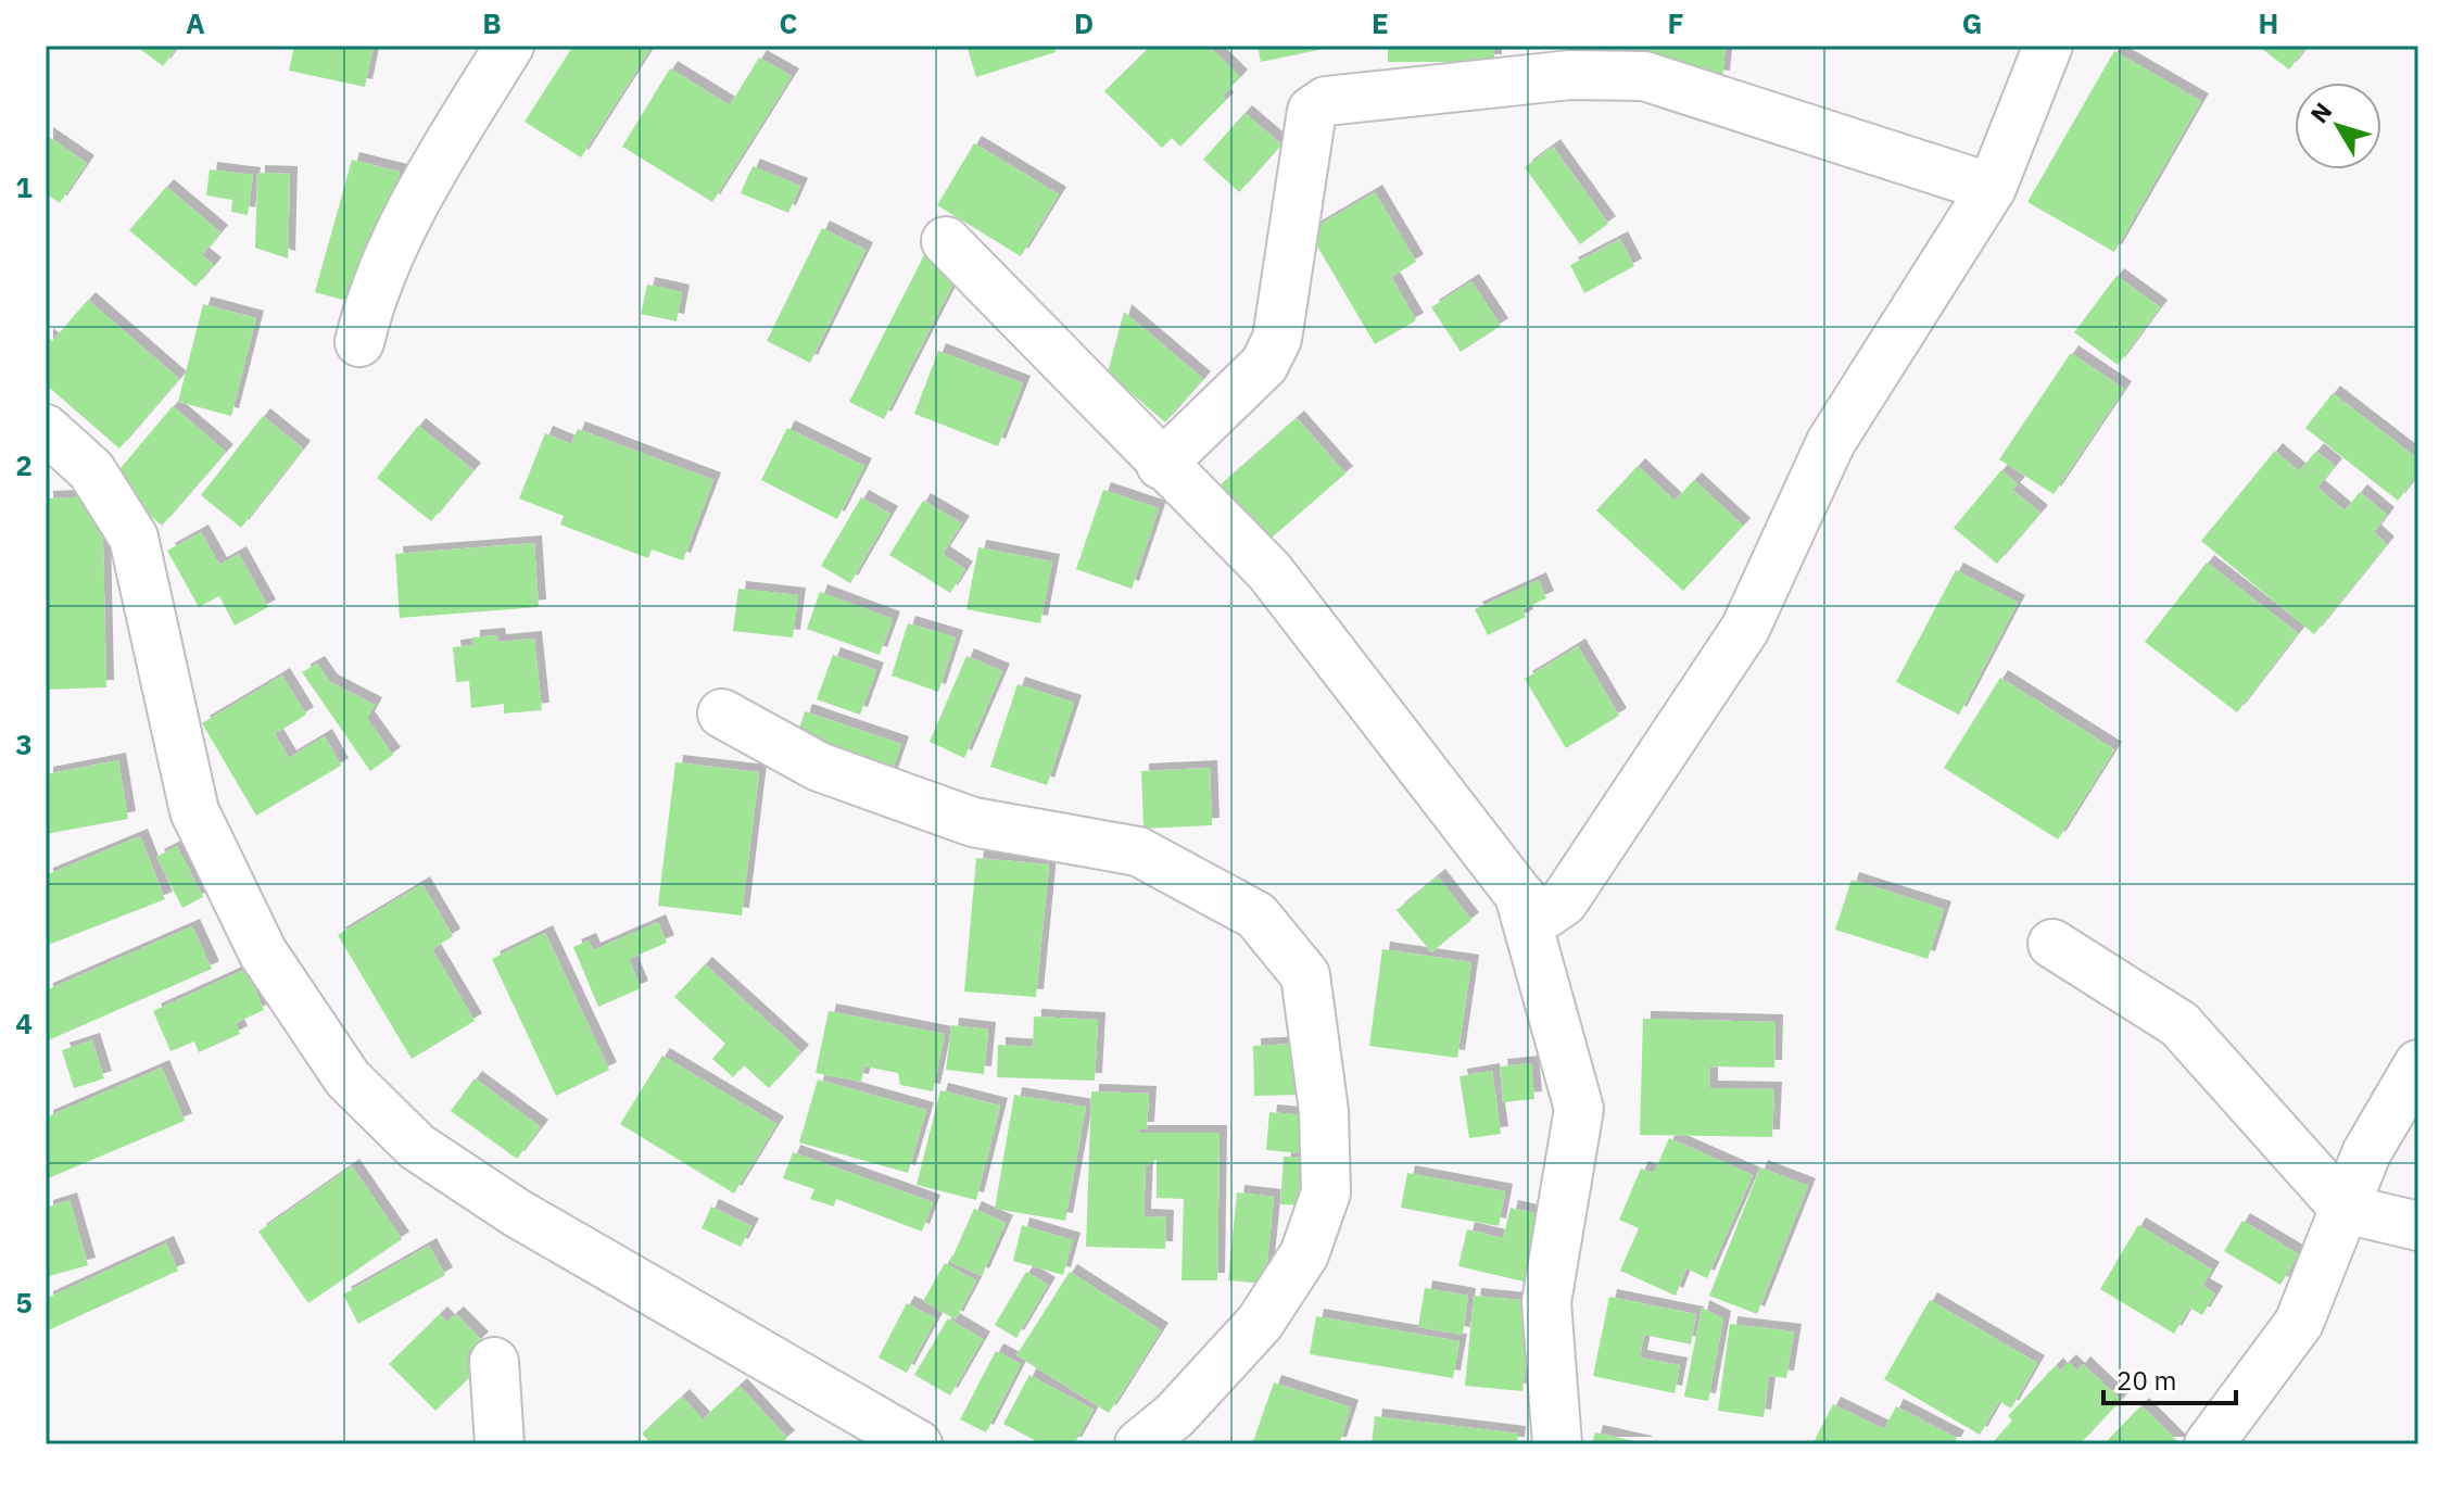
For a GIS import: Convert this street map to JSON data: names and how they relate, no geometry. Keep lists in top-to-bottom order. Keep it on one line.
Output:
{"scale_bar":"20 m","north":"top left","grid":{"columns":["A","B","C","D","E","F","G","H"],"rows":["1","2","3","4","5"]}}
